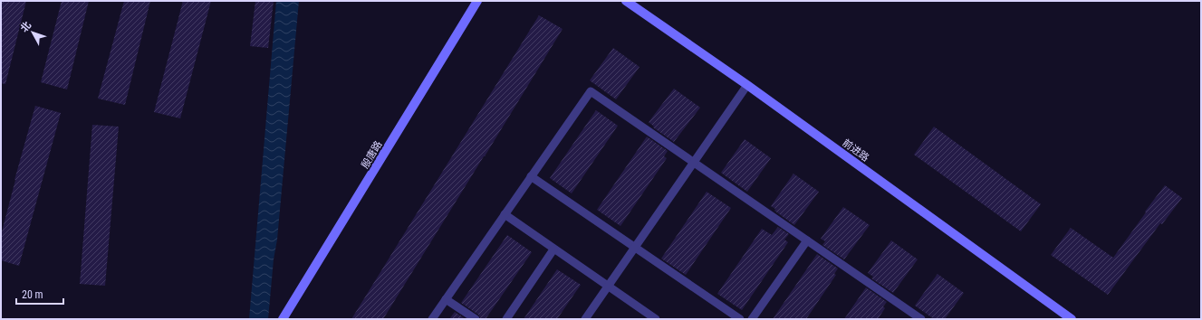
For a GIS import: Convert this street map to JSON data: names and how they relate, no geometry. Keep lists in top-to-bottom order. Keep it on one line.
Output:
{"streets":{"street":["前进路","殷唐路"]},"scale_bar":"20 m","north":"top left"}
